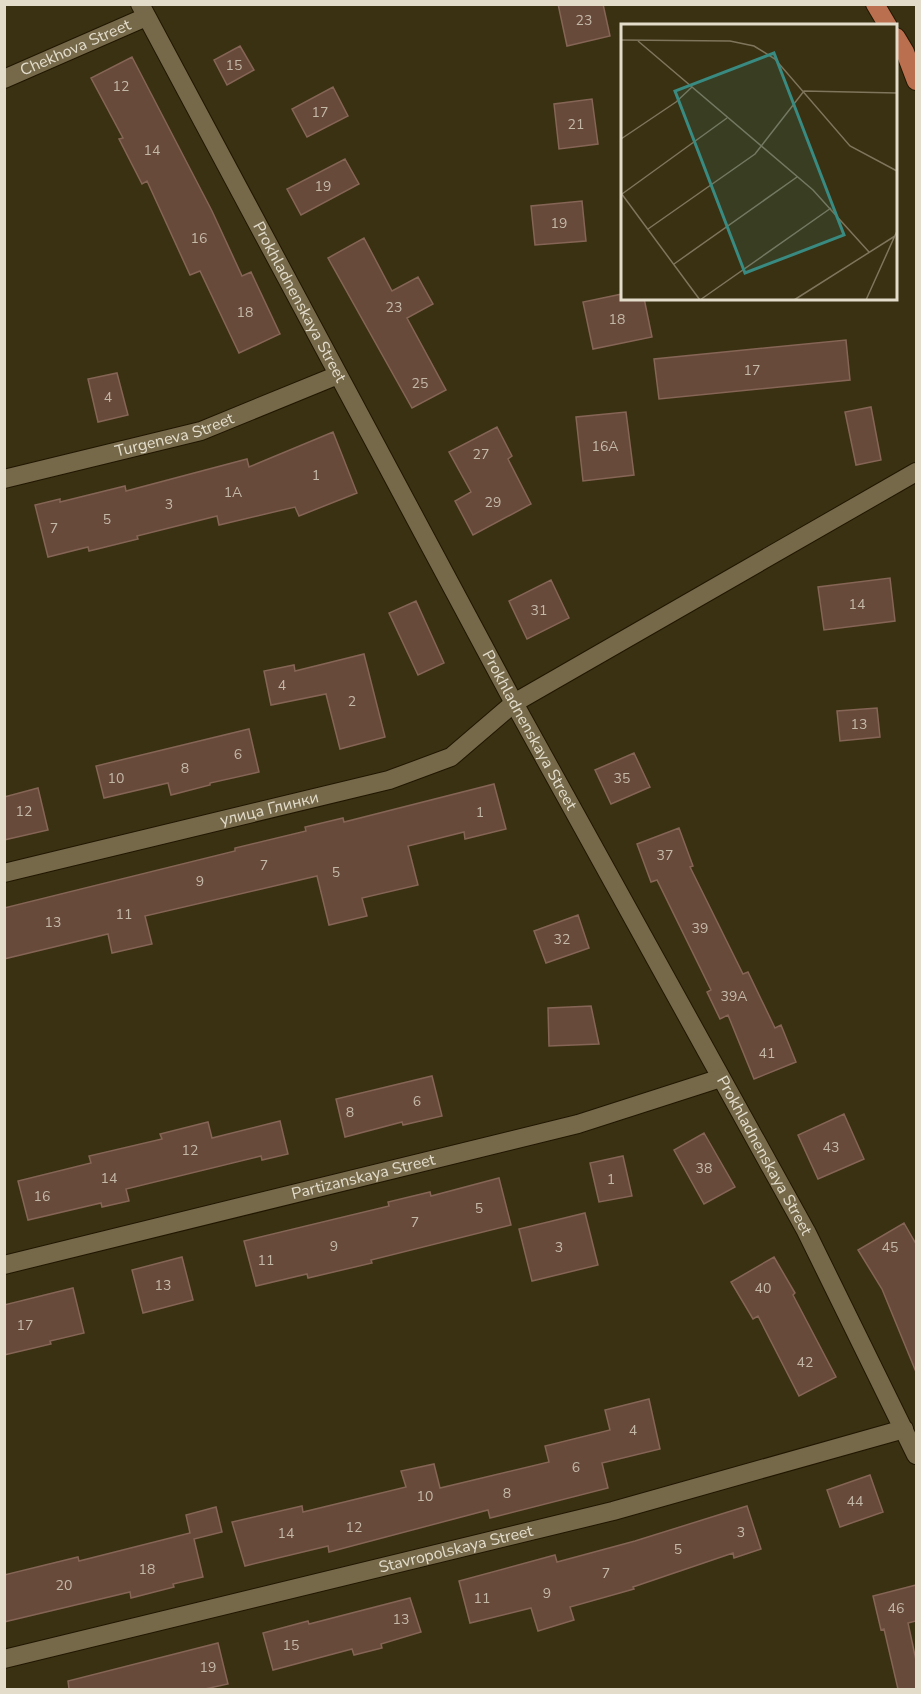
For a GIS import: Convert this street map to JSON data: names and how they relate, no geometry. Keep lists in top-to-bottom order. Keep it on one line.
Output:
{"streets":{"street":["Chekhova Street","Prokhladnenskaya Street","Turgeneva Street","улица Глинки","Partizanskaya Street","Stavropolskaya Street"]},"crossings":[["Chekhova Street","Prokhladnenskaya Street"],["Prokhladnenskaya Street","Turgeneva Street"],["Prokhladnenskaya Street","улица Глинки"],["Prokhladnenskaya Street","Partizanskaya Street"],["Prokhladnenskaya Street","Stavropolskaya Street"]],"house_numbers":["23","15","12","17","21","14","19","19","16","23","18","18","17","25","4","16А","27","1","1А","29","3","5","7","14","31","4","2","13","6","8","10","35","12","1","37","7","5","9","11","13","39","32","39А","41","6","8","43","12","38","14","1","16","5","7","9","3","45","11","13","40","17","42","4","6","8","10","44","12","3","14","5","18","7","20","9","11","46","13","15","19"]}
